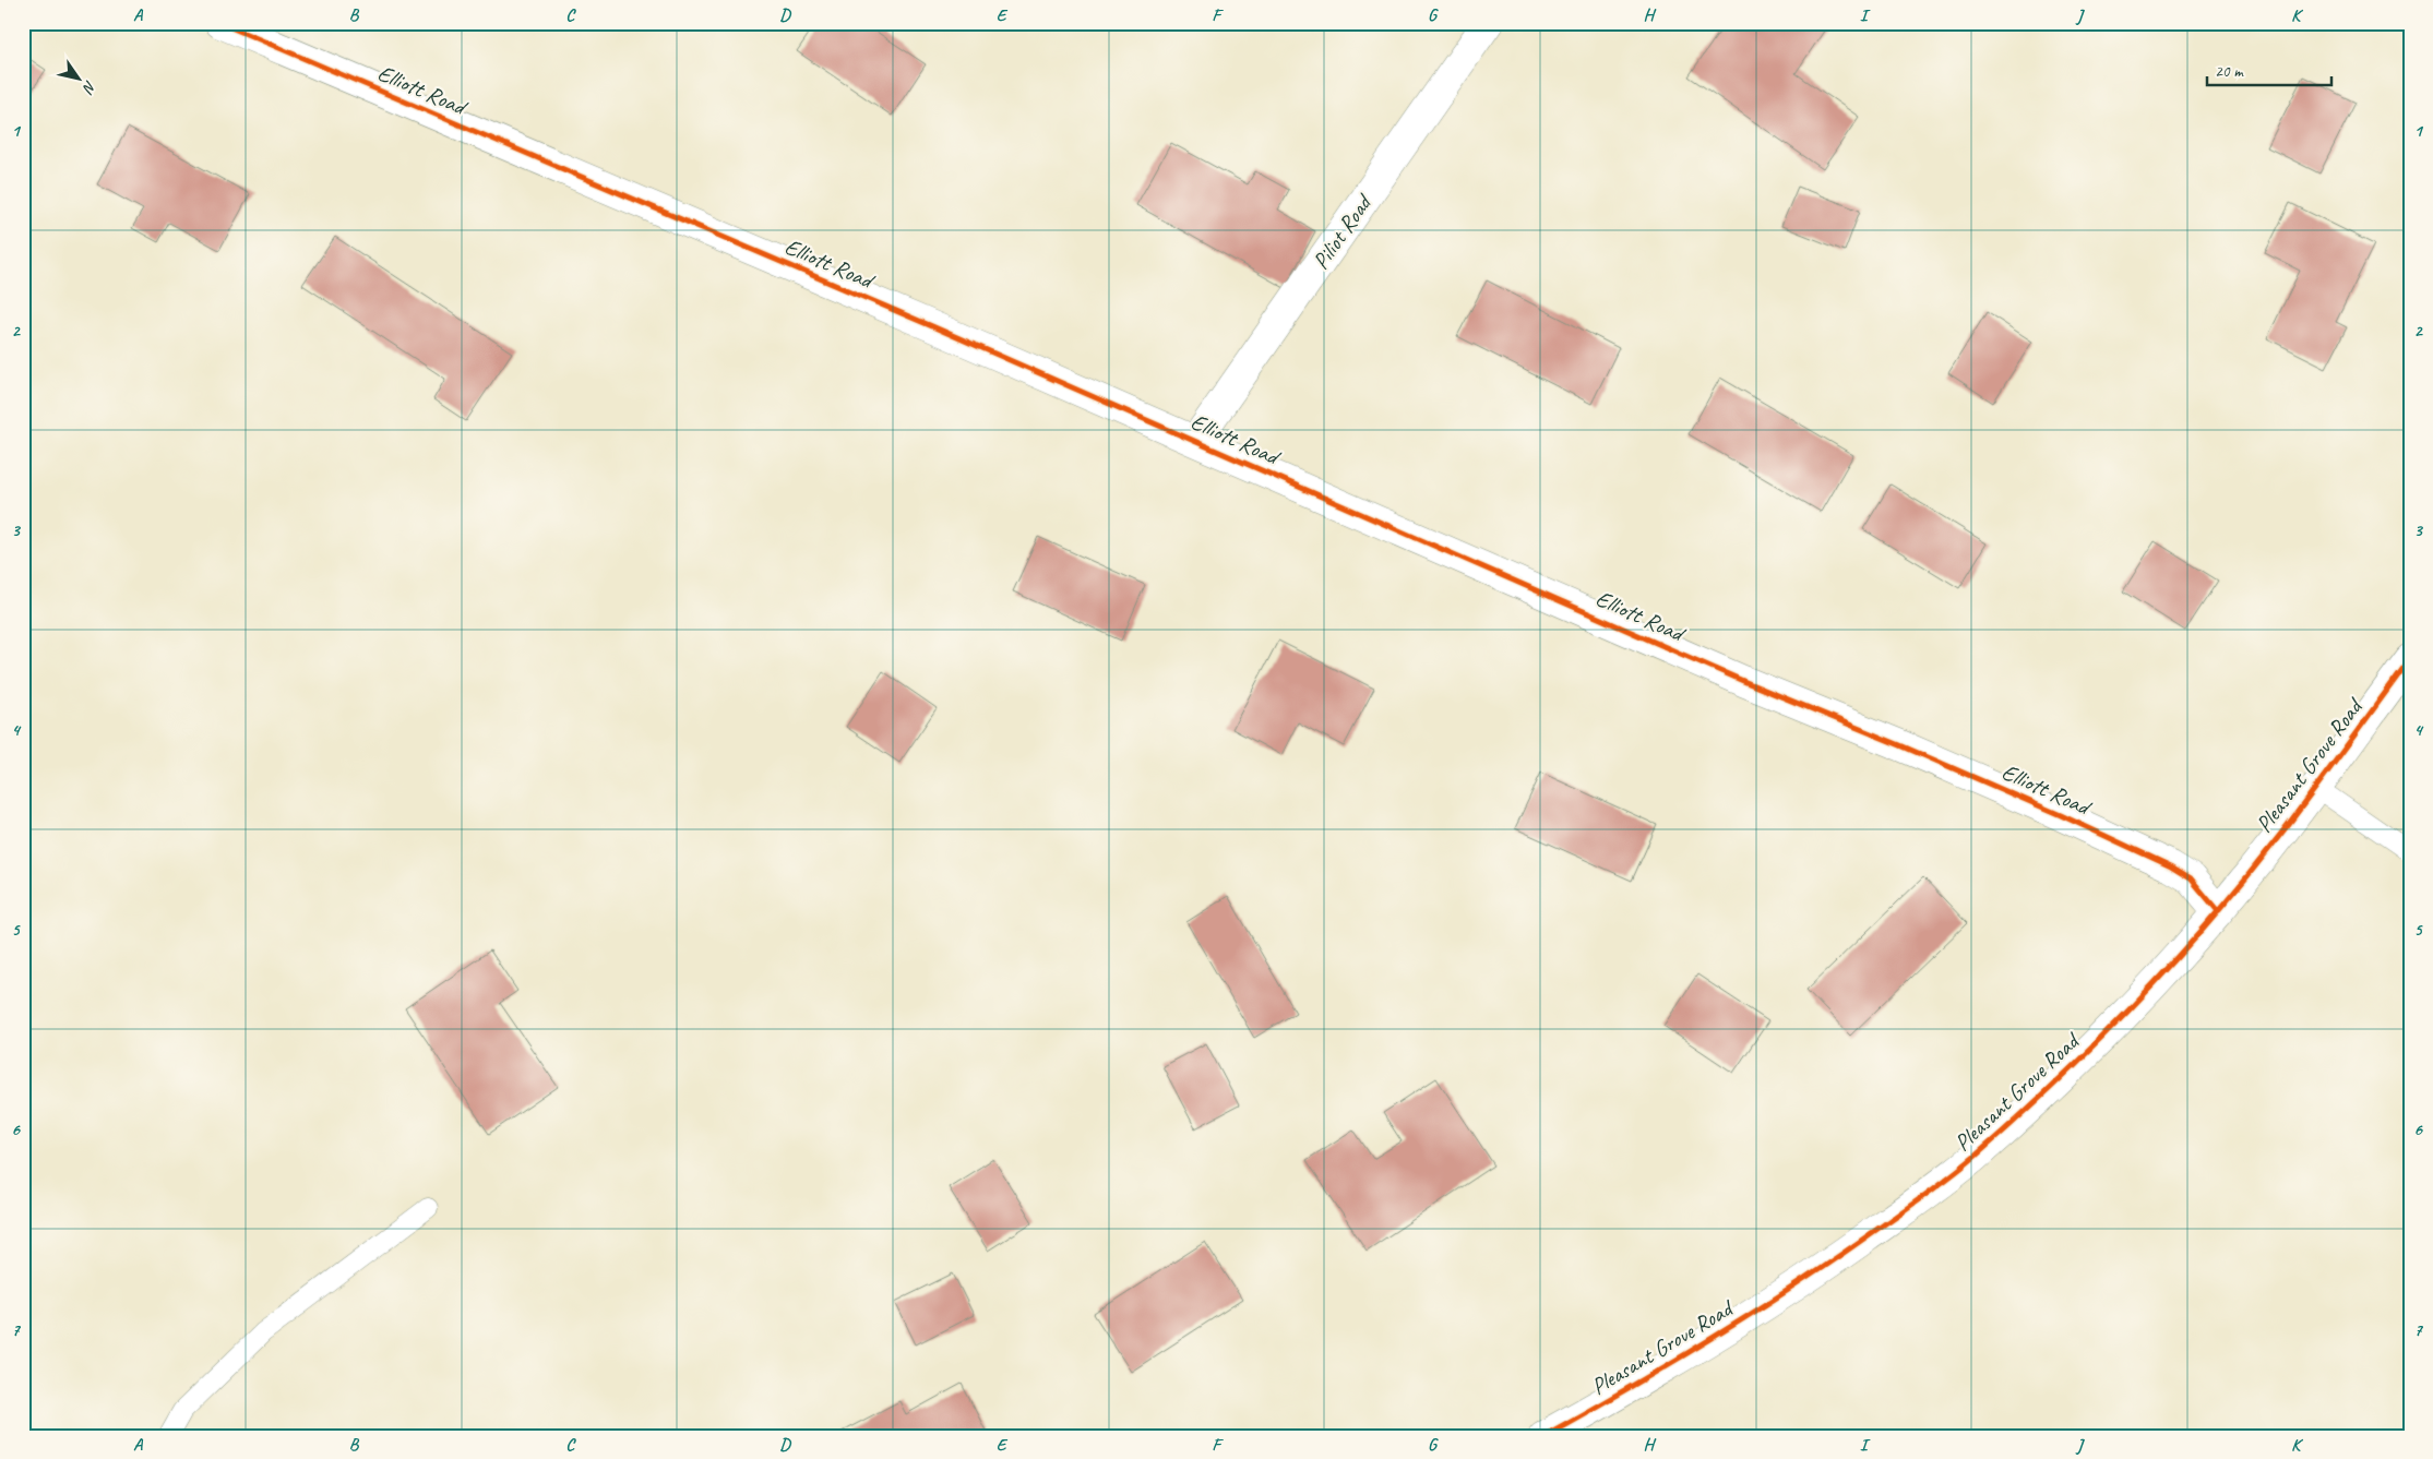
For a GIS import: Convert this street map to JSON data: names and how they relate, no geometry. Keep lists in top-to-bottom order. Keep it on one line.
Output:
{"streets":{"street":["Elliott Road","Piliot Road","Pleasant Grove Road"]},"crossings":[["Elliott Road","Piliot Road"],["Elliott Road","Pleasant Grove Road"]],"scale_bar":"20 m","north":"bottom right","grid":{"columns":["A","B","C","D","E","F","G","H","I","J","K"],"rows":["1","2","3","4","5","6","7"]}}
